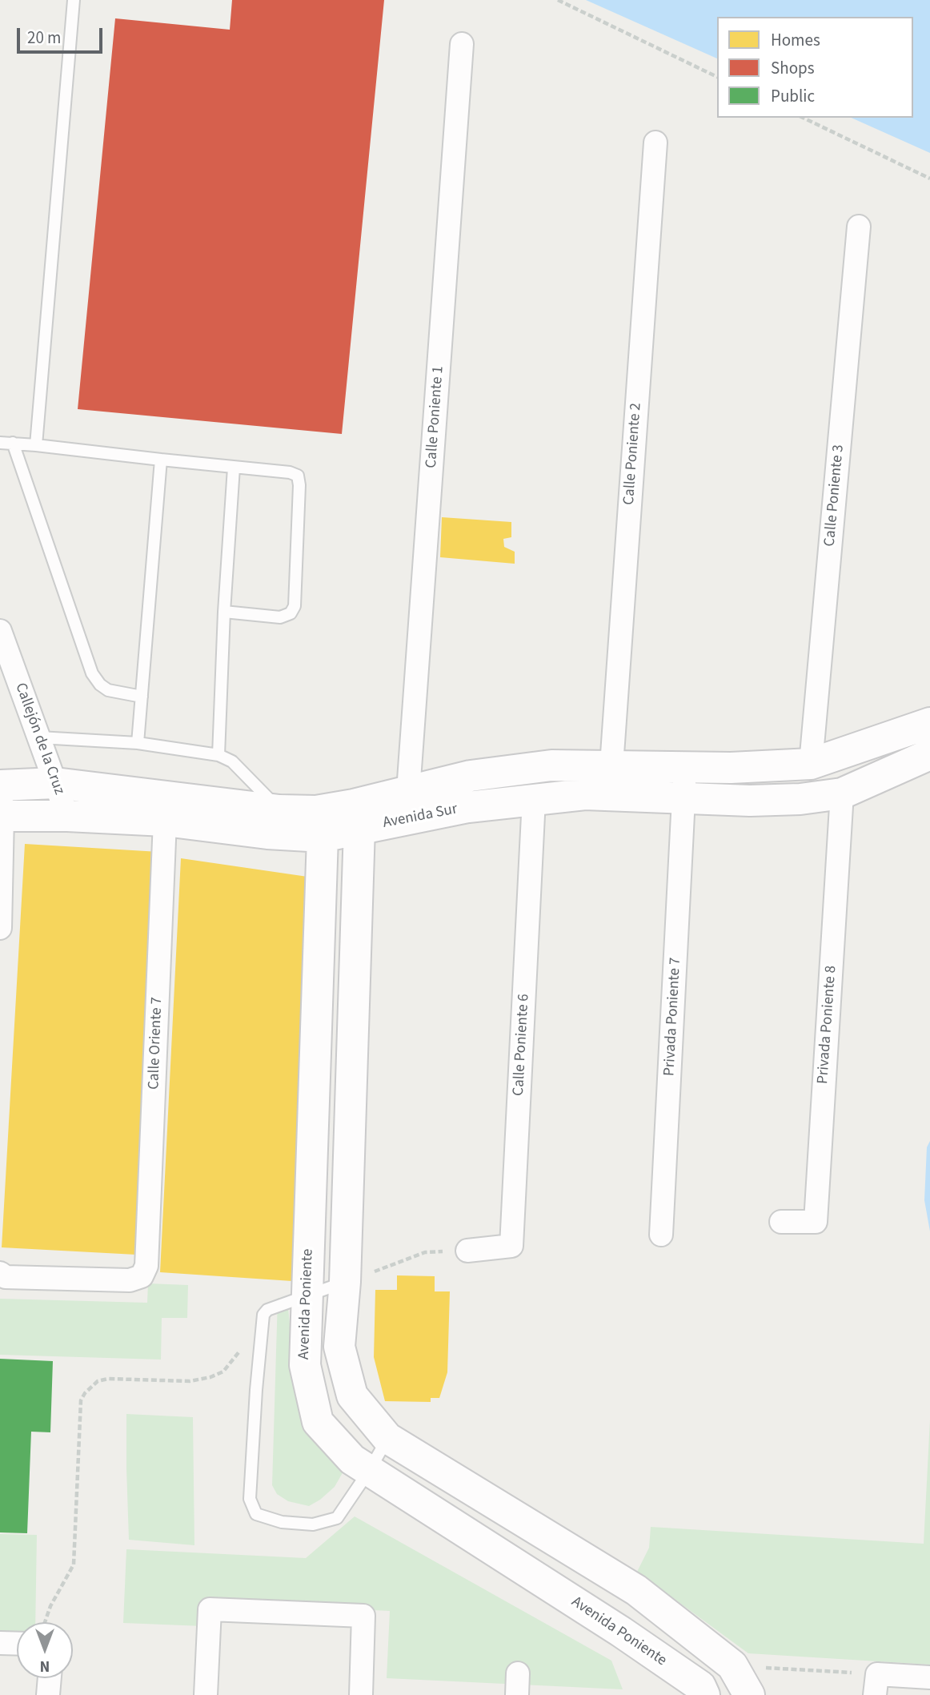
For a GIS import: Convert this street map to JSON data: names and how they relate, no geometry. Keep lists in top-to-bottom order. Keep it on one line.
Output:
{"streets":{"street":["Calle Poniente 1","Calle Poniente 2","Calle Poniente 3","Callejón de la Cruz","Avenida Sur","Privada Poniente 7","Privada Poniente 8","Calle Oriente 7","Calle Poniente 6","Avenida Poniente"]},"crossings":[["Calle Poniente 1","Avenida Sur"],["Calle Poniente 2","Avenida Sur"],["Calle Poniente 3","Avenida Sur"],["Callejón de la Cruz","Avenida Sur"],["Avenida Sur","Privada Poniente 7"],["Avenida Sur","Privada Poniente 8"],["Avenida Sur","Calle Oriente 7"],["Avenida Sur","Calle Poniente 6"],["Avenida Sur","Avenida Poniente"]],"legend":["Homes","Shops","Public"],"scale_bar":"20 m","north":"bottom"}
